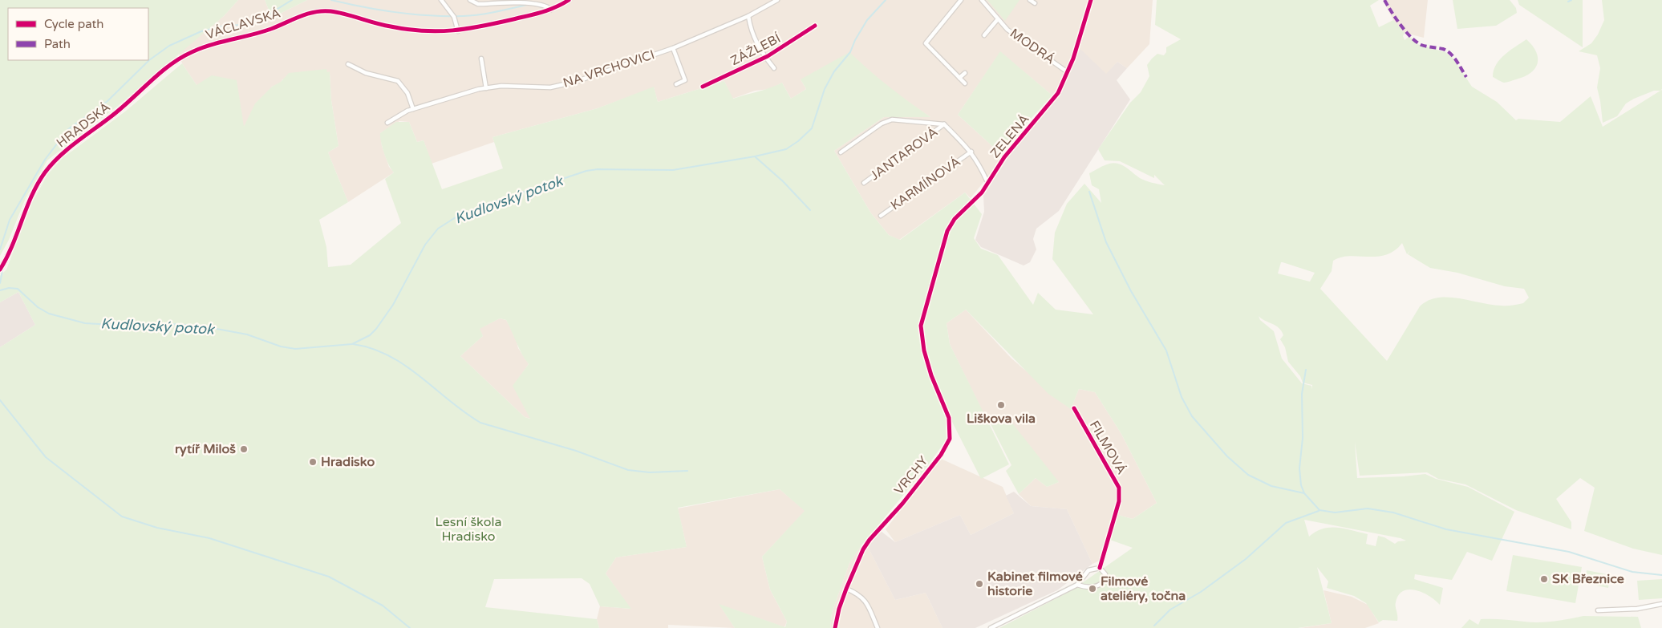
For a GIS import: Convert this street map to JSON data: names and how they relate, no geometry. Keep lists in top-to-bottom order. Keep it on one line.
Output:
{"streets":{"street":["VÁCLAVSKÁ","MODRÁ","ZÁŽLEBÍ","NA VRCHOVICI","HRADSKÁ","ZELENÁ","JANTAROVÁ","KARMÍNOVÁ","FILMOVÁ","VRCHY"]},"crossings":[["VÁCLAVSKÁ","HRADSKÁ"],["MODRÁ","ZELENÁ"],["ZELENÁ","VRCHY"]],"water":["Kudlovský potok"],"parks":["Lesní škola Hradisko"],"places":["Liškova vila","rytíř Miloš","Hradisko","SK Březnice","Kabinet filmové historie","Filmové ateliéry, točna"],"legend":["Cycle path","Path"]}
